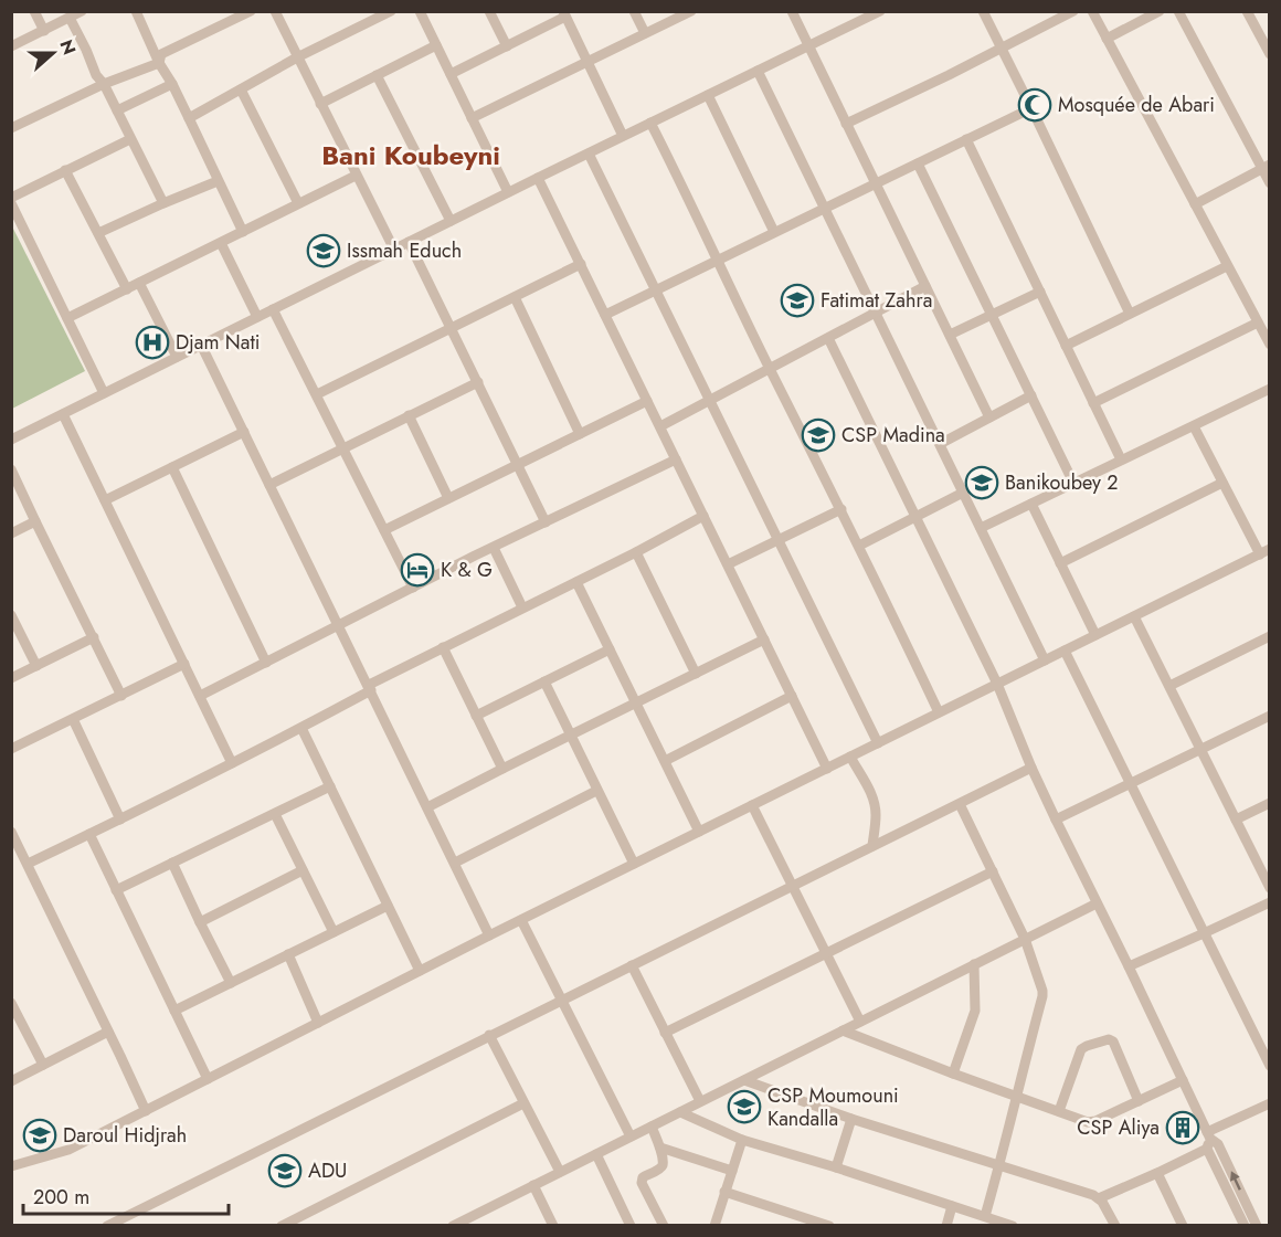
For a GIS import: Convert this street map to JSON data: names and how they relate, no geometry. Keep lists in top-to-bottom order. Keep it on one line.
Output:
{"districts":["Bani Koubeyni"],"places":{"mosque":["Mosquée de Abari"],"school or university":["Issmah Educh","Fatimat Zahra","CSP Madina","Banikoubey 2","CSP Moumouni Kandalla","Daroul Hidjrah","ADU"],"hospital":["Djam Nati"],"hotel":["K & G"],"building":["CSP Aliya"]},"scale_bar":"200 m","north":"right"}
